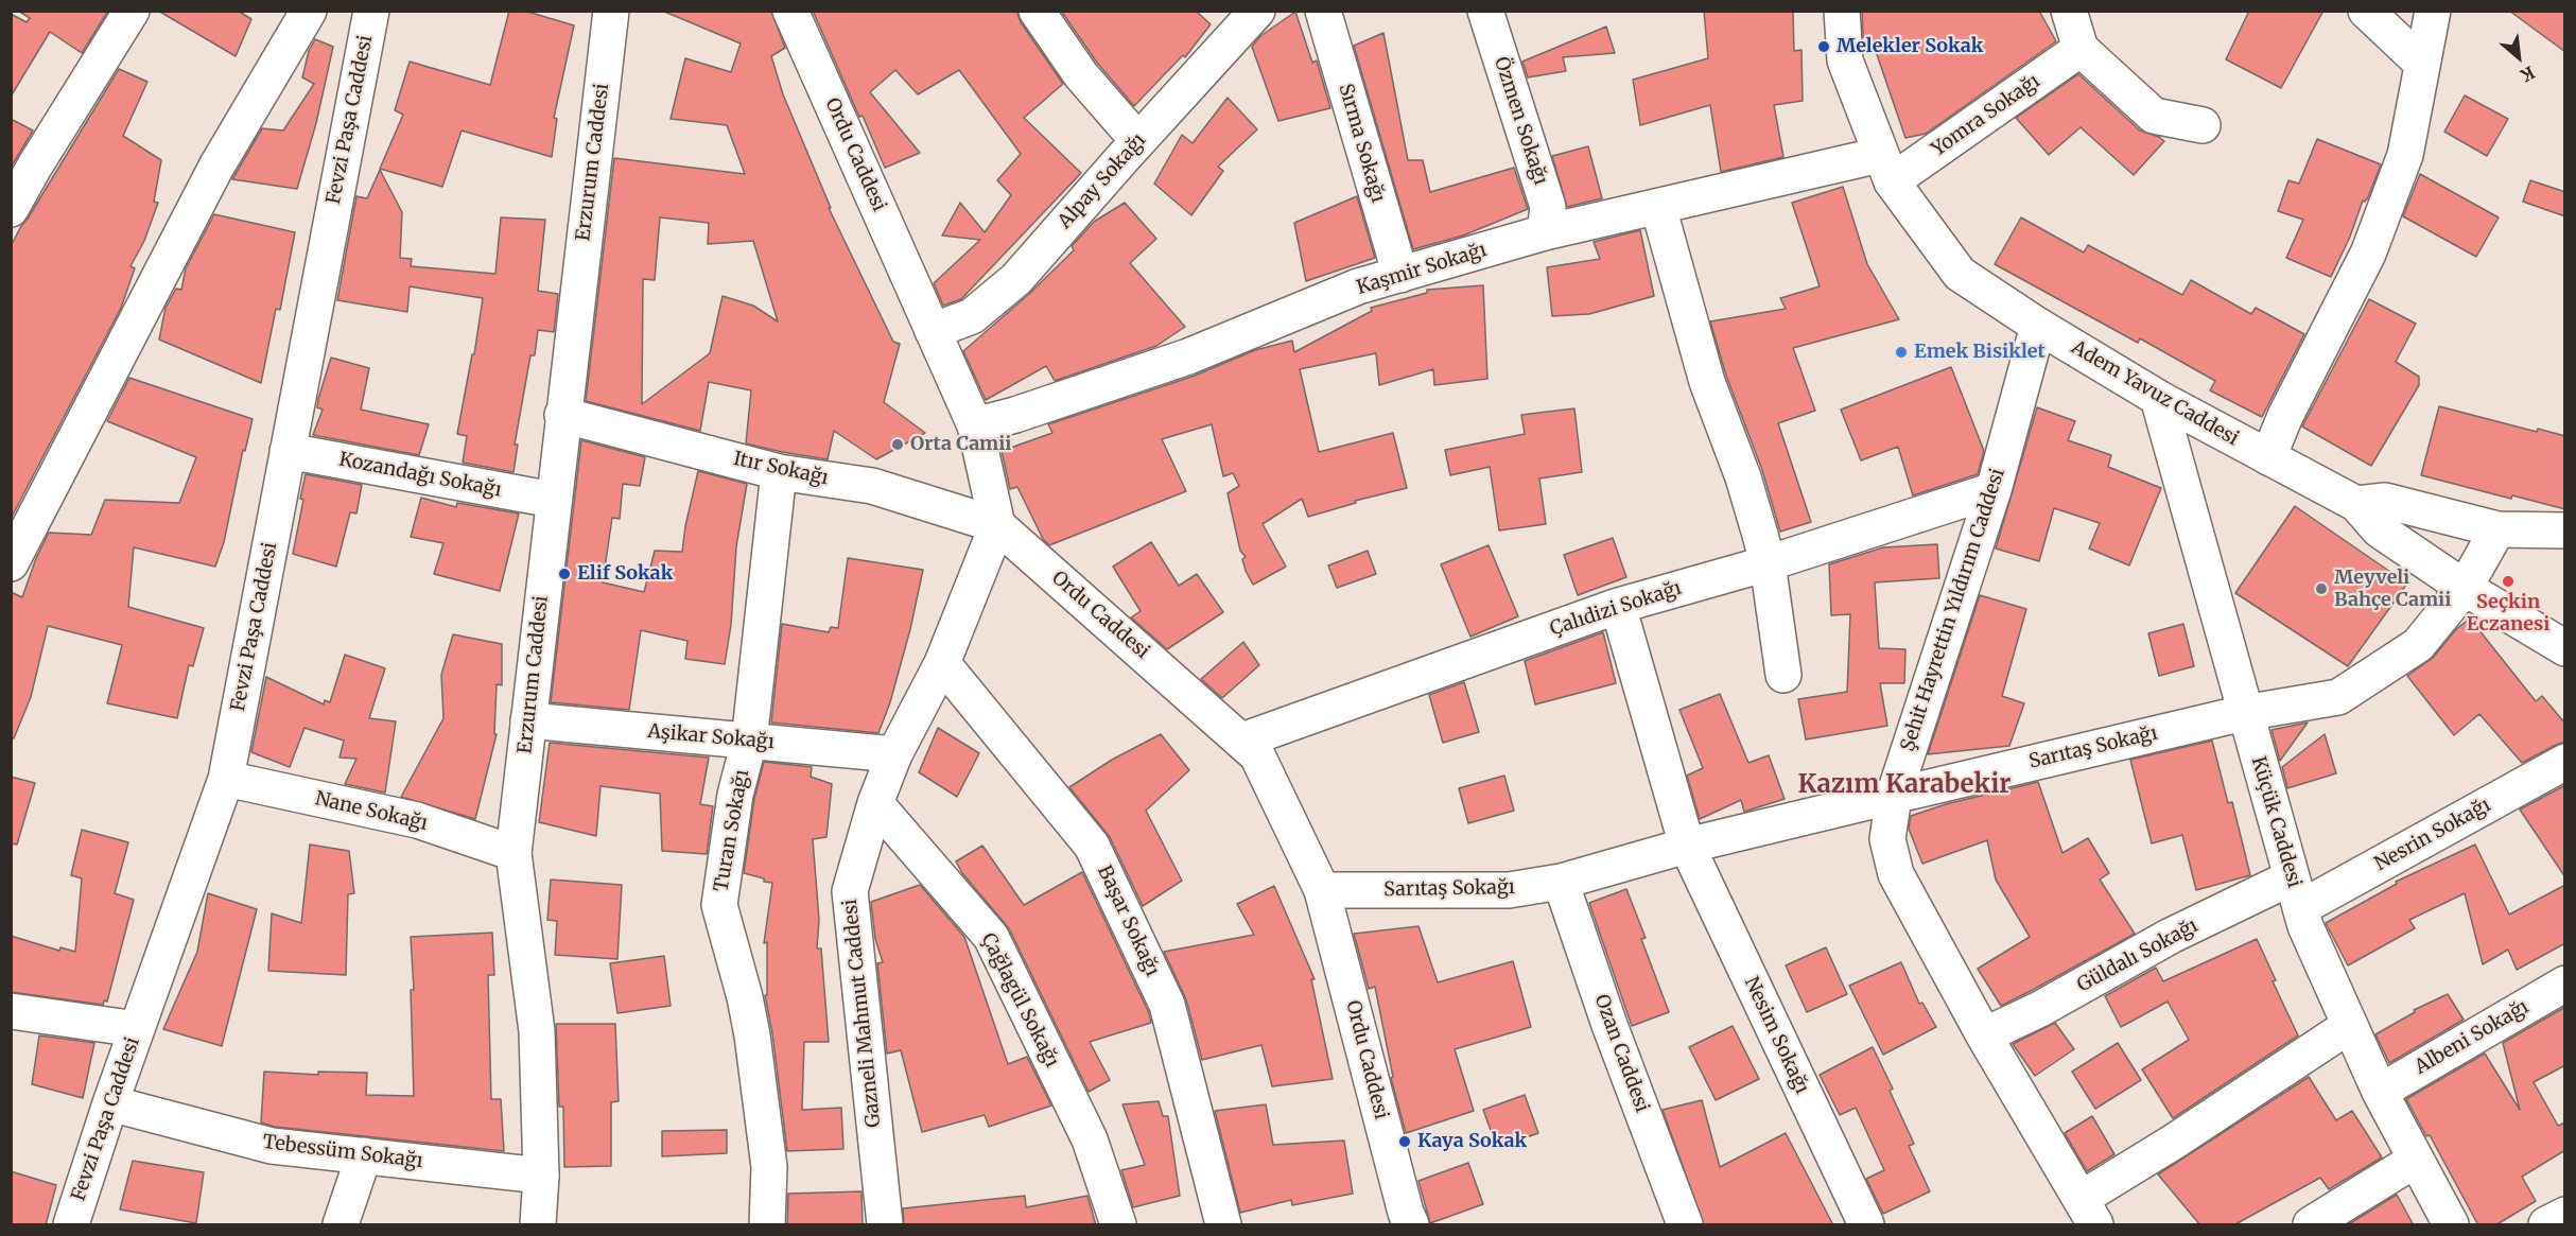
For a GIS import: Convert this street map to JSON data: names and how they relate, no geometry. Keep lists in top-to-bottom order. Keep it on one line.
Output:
{"streets":{"street":["Yomra Sokağı","Fevzi Paşa Caddesi","Özmen Sokağı","Sırma Sokağı","Ordu Caddesi","Erzurum Caddesi","Alpay Sokağı","Kaşmir Sokağı","Adem Yavuz Caddesi","Itır Sokağı","Kozandağı Sokağı","Çalıdizi Sokağı","Şehit Hayrettin Yıldırım Caddesi","Aşikar Sokağı","Sarıtaş Sokağı","Nane Sokağı","Küçük Caddesi","Turan Sokağı","Nesrin Sokağı","Başar Sokağı","Güldalı Sokağı","Çağlagül Sokağı","Gazneli Mahmut Caddesi","Nesim Sokağı","Albeni Sokağı","Ozan Caddesi","Tebessüm Sokağı"]},"crossings":[["Yomra Sokağı","Kaşmir Sokağı"],["Yomra Sokağı","Adem Yavuz Caddesi"],["Fevzi Paşa Caddesi","Kozandağı Sokağı"],["Fevzi Paşa Caddesi","Nane Sokağı"],["Fevzi Paşa Caddesi","Tebessüm Sokağı"],["Özmen Sokağı","Kaşmir Sokağı"],["Sırma Sokağı","Kaşmir Sokağı"],["Ordu Caddesi","Alpay Sokağı"],["Ordu Caddesi","Kaşmir Sokağı"],["Ordu Caddesi","Itır Sokağı"],["Ordu Caddesi","Çalıdizi Sokağı"],["Ordu Caddesi","Sarıtaş Sokağı"],["Ordu Caddesi","Gazneli Mahmut Caddesi"],["Erzurum Caddesi","Itır Sokağı"],["Erzurum Caddesi","Kozandağı Sokağı"],["Erzurum Caddesi","Aşikar Sokağı"],["Erzurum Caddesi","Nane Sokağı"],["Erzurum Caddesi","Tebessüm Sokağı"],["Kaşmir Sokağı","Adem Yavuz Caddesi"],["Adem Yavuz Caddesi","Şehit Hayrettin Yıldırım Caddesi"],["Adem Yavuz Caddesi","Sarıtaş Sokağı"],["Adem Yavuz Caddesi","Küçük Caddesi"],["Itır Sokağı","Turan Sokağı"],["Itır Sokağı","Gazneli Mahmut Caddesi"],["Çalıdizi Sokağı","Şehit Hayrettin Yıldırım Caddesi"],["Şehit Hayrettin Yıldırım Caddesi","Sarıtaş Sokağı"],["Şehit Hayrettin Yıldırım Caddesi","Güldalı Sokağı"],["Aşikar Sokağı","Turan Sokağı"],["Aşikar Sokağı","Gazneli Mahmut Caddesi"],["Sarıtaş Sokağı","Küçük Caddesi"],["Sarıtaş Sokağı","Nesim Sokağı"],["Sarıtaş Sokağı","Ozan Caddesi"],["Küçük Caddesi","Nesrin Sokağı"],["Küçük Caddesi","Güldalı Sokağı"],["Küçük Caddesi","Albeni Sokağı"],["Nesrin Sokağı","Güldalı Sokağı"],["Başar Sokağı","Gazneli Mahmut Caddesi"],["Çağlagül Sokağı","Gazneli Mahmut Caddesi"]],"districts":["Kazım Karabekir"],"places":["Melekler Sokak","Emek Bisiklet","Orta Camii","Elif Sokak","Seçkin Eczanesi","Meyveli Bahçe Camii","Kaya Sokak"],"north":"bottom right"}
